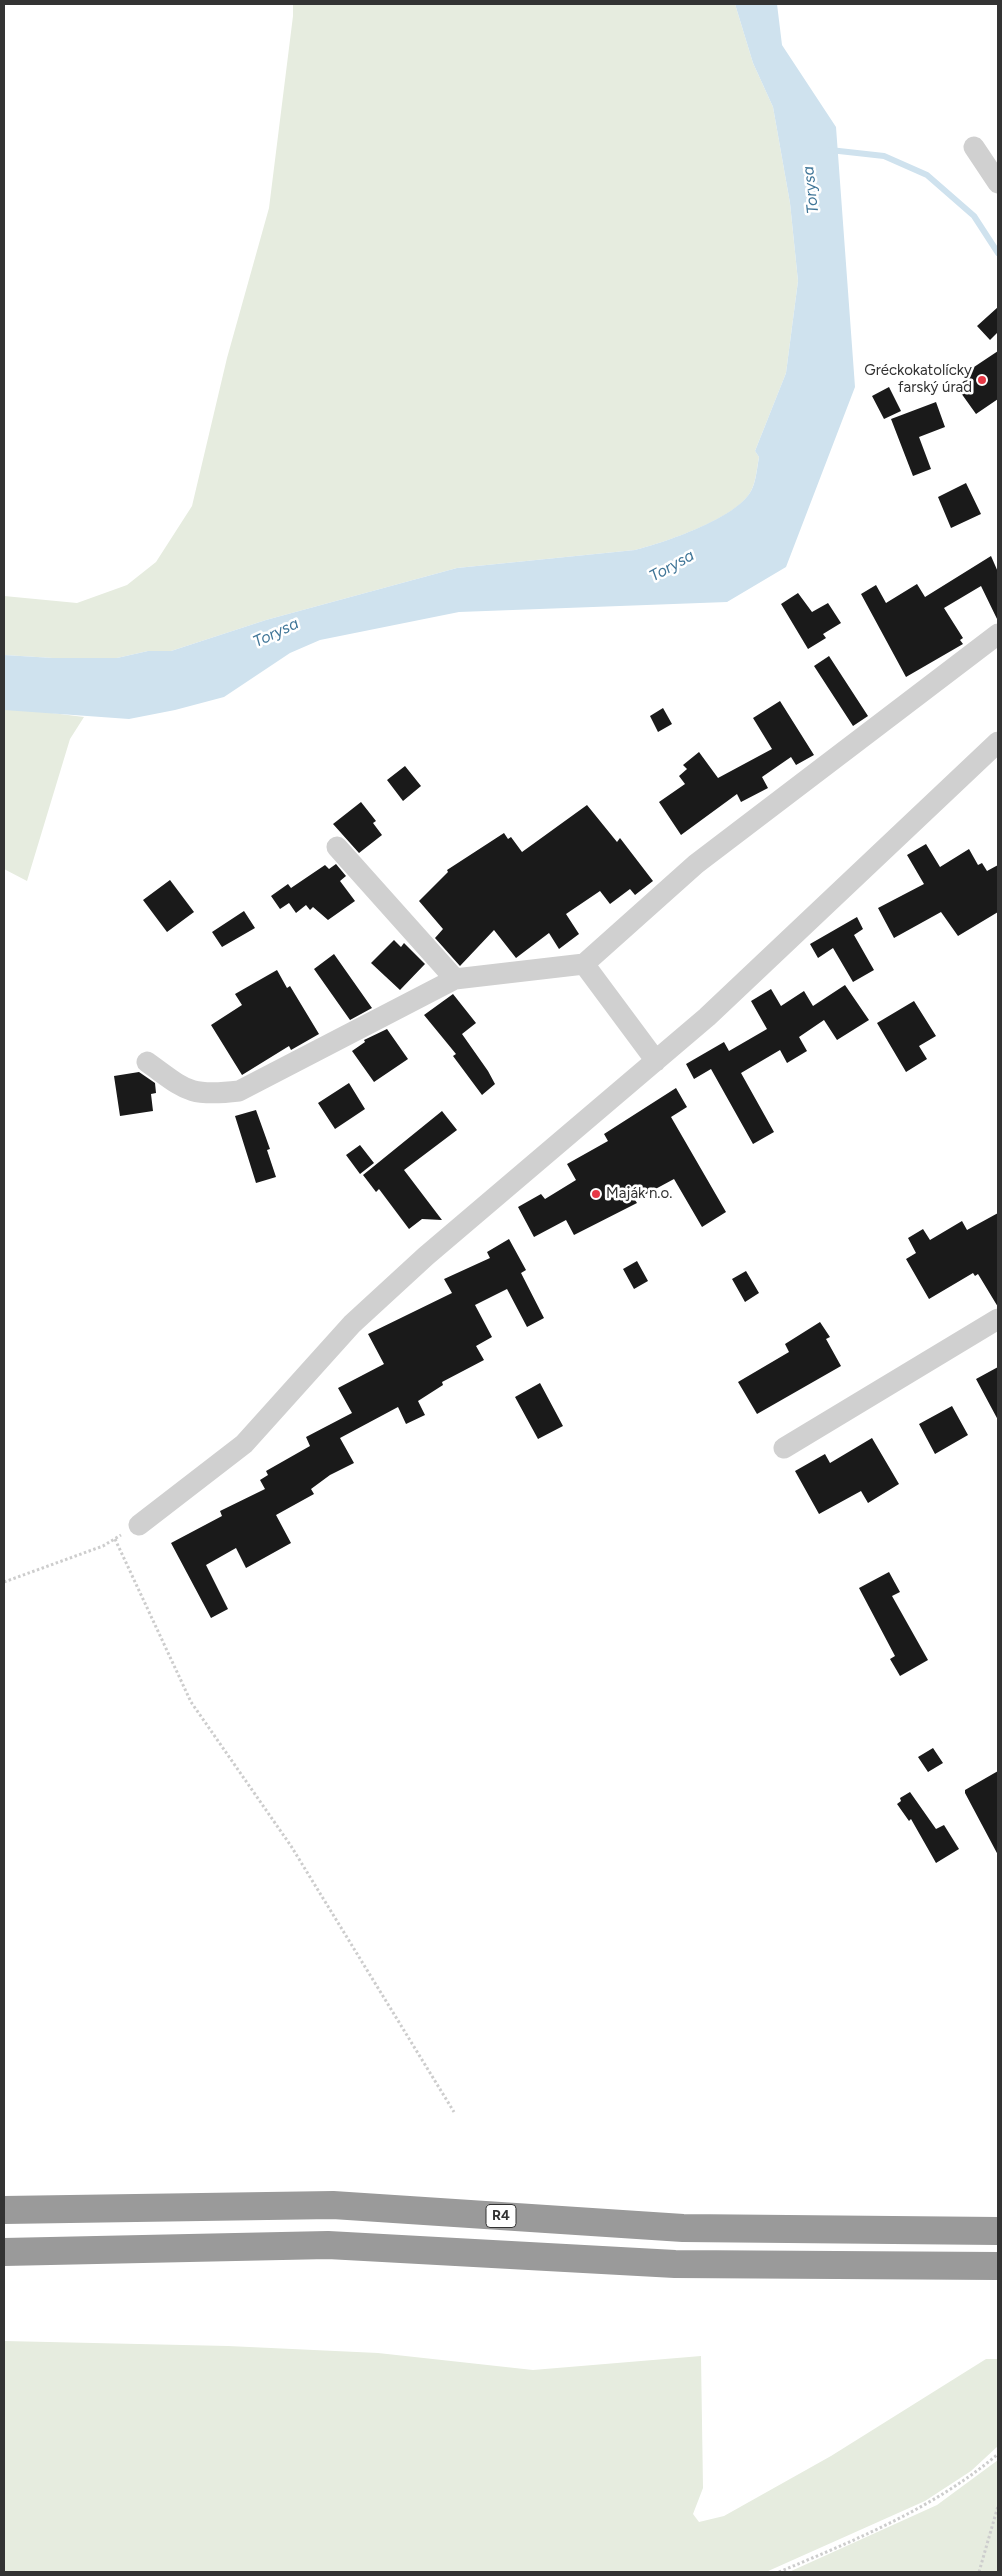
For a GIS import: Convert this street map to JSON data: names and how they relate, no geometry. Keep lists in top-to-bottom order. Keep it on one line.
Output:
{"streets":{"highway":["R4"]},"water":["Torysa"],"places":["Gréckokatolícky farský úrad","Maják n.o."]}
